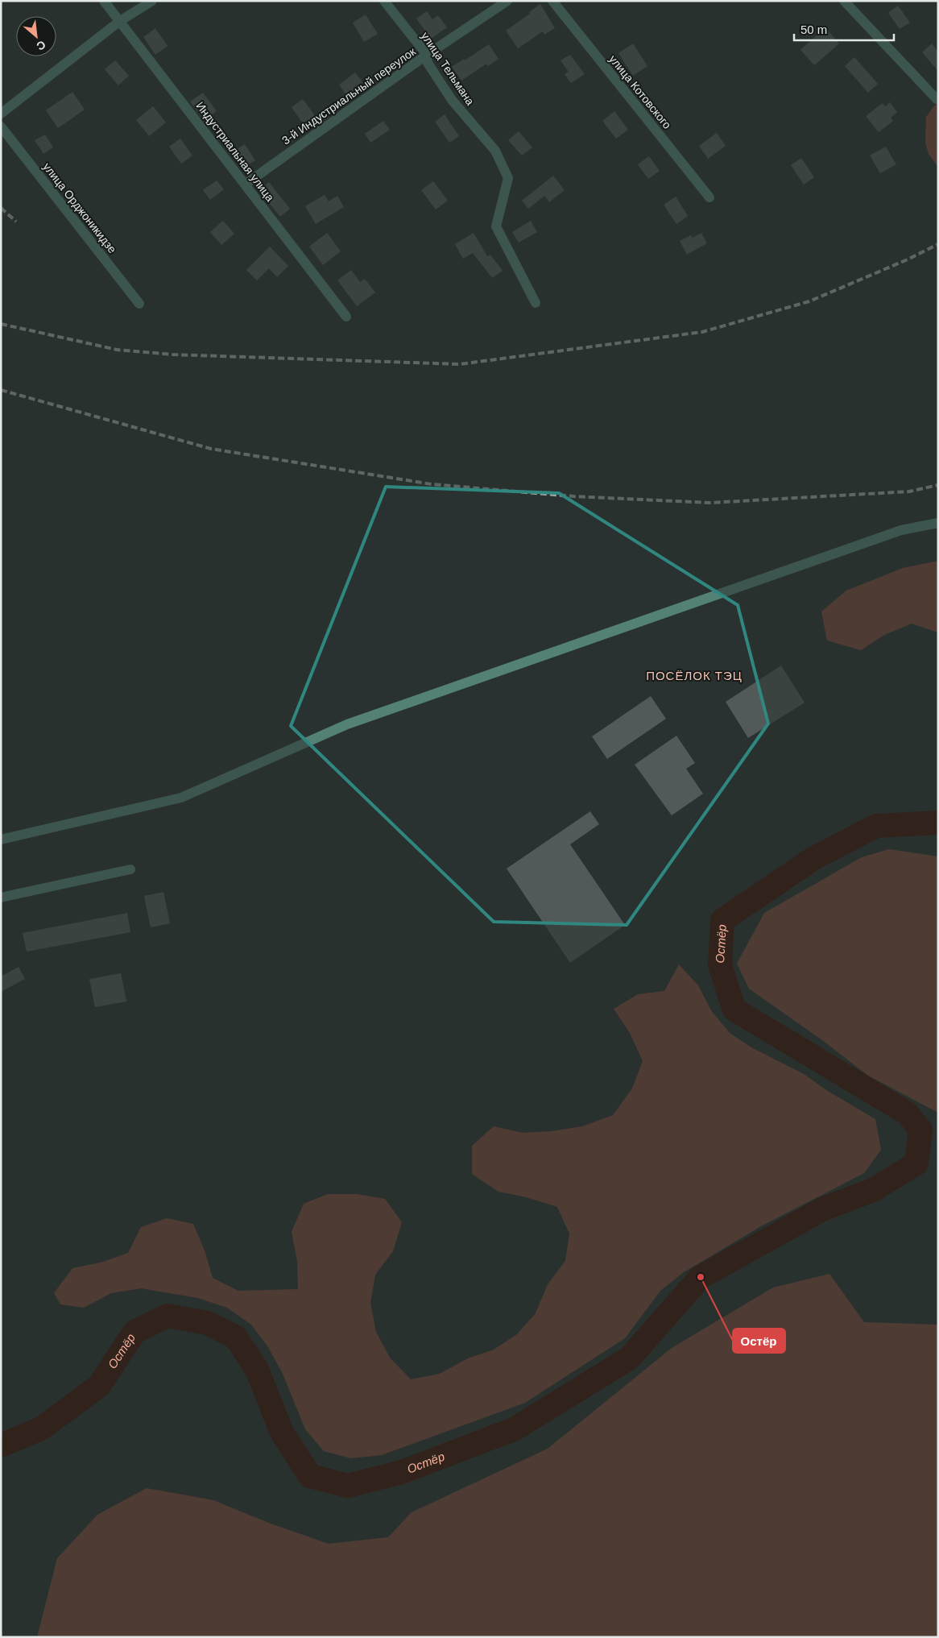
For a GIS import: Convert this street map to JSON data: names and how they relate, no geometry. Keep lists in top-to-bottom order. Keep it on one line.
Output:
{"streets":{"street":["улица Тельмана","улица Котовского","3-й Индустриальный переулок","Индустриальная улица","улица Орджоникидзе"]},"crossings":[["улица Тельмана","3-й Индустриальный переулок"],["3-й Индустриальный переулок","Индустриальная улица"]],"districts":["ПОСЁЛОК ТЭЦ"],"water":["Остёр"],"places":["Остёр"],"scale_bar":"50 m","north":"bottom right"}
